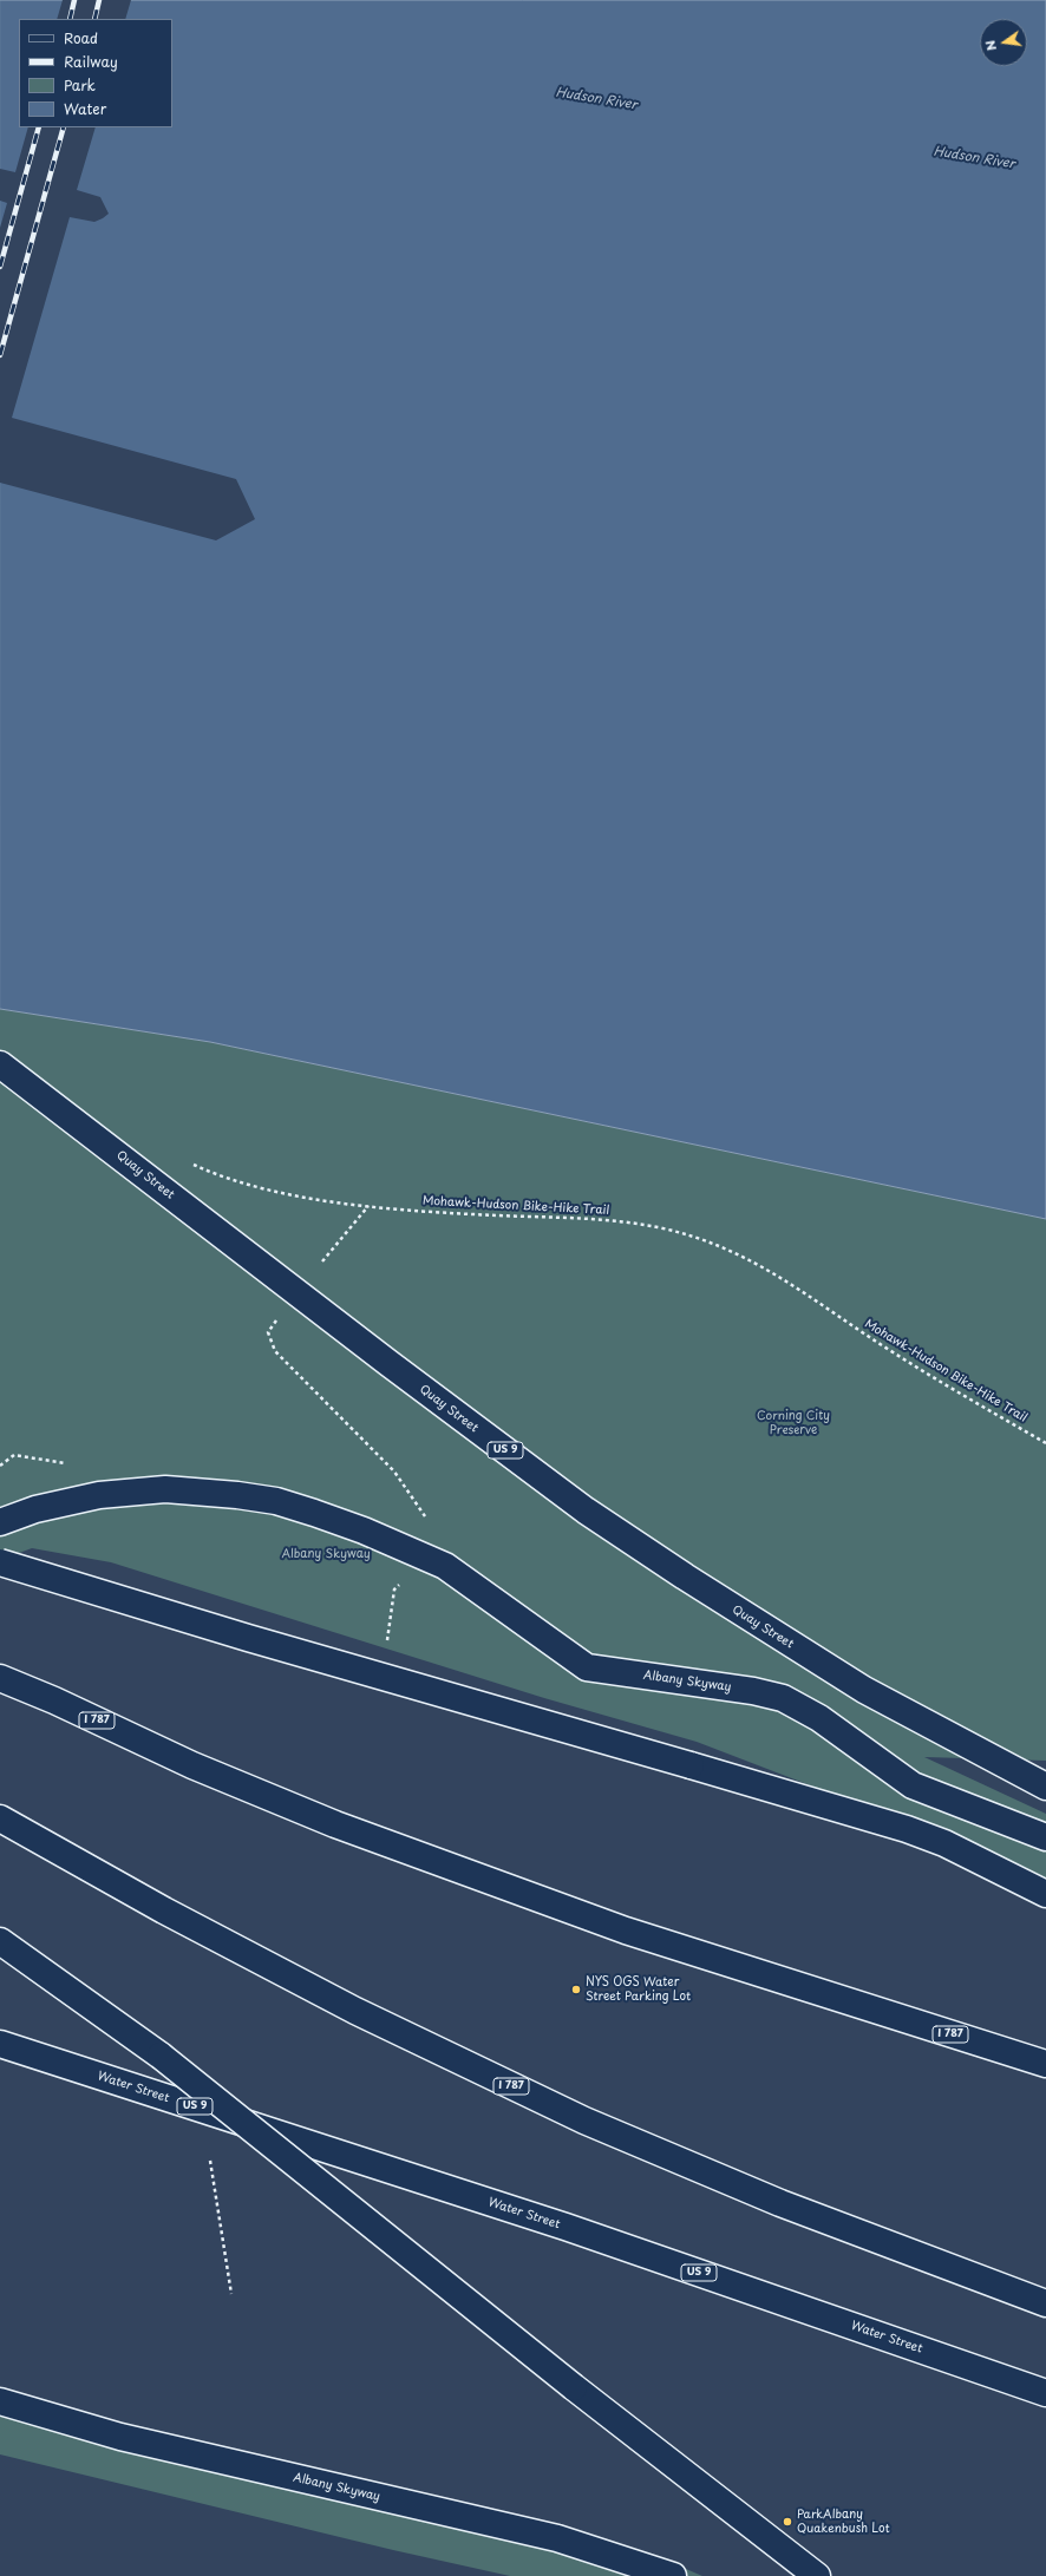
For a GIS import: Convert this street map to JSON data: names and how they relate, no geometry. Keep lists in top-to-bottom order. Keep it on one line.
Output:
{"streets":{"main road":["Quay Street","US 9","Albany Skyway","I 787","Water Street"],"path":["Mohawk-Hudson Bike-Hike Trail"]},"water":["Hudson River"],"parks":["Corning City Preserve","Albany Skyway"],"places":["NYS OGS Water Street Parking Lot","ParkAlbany Quakenbush Lot"],"legend":["Road","Railway","Park","Water"],"north":"left"}
